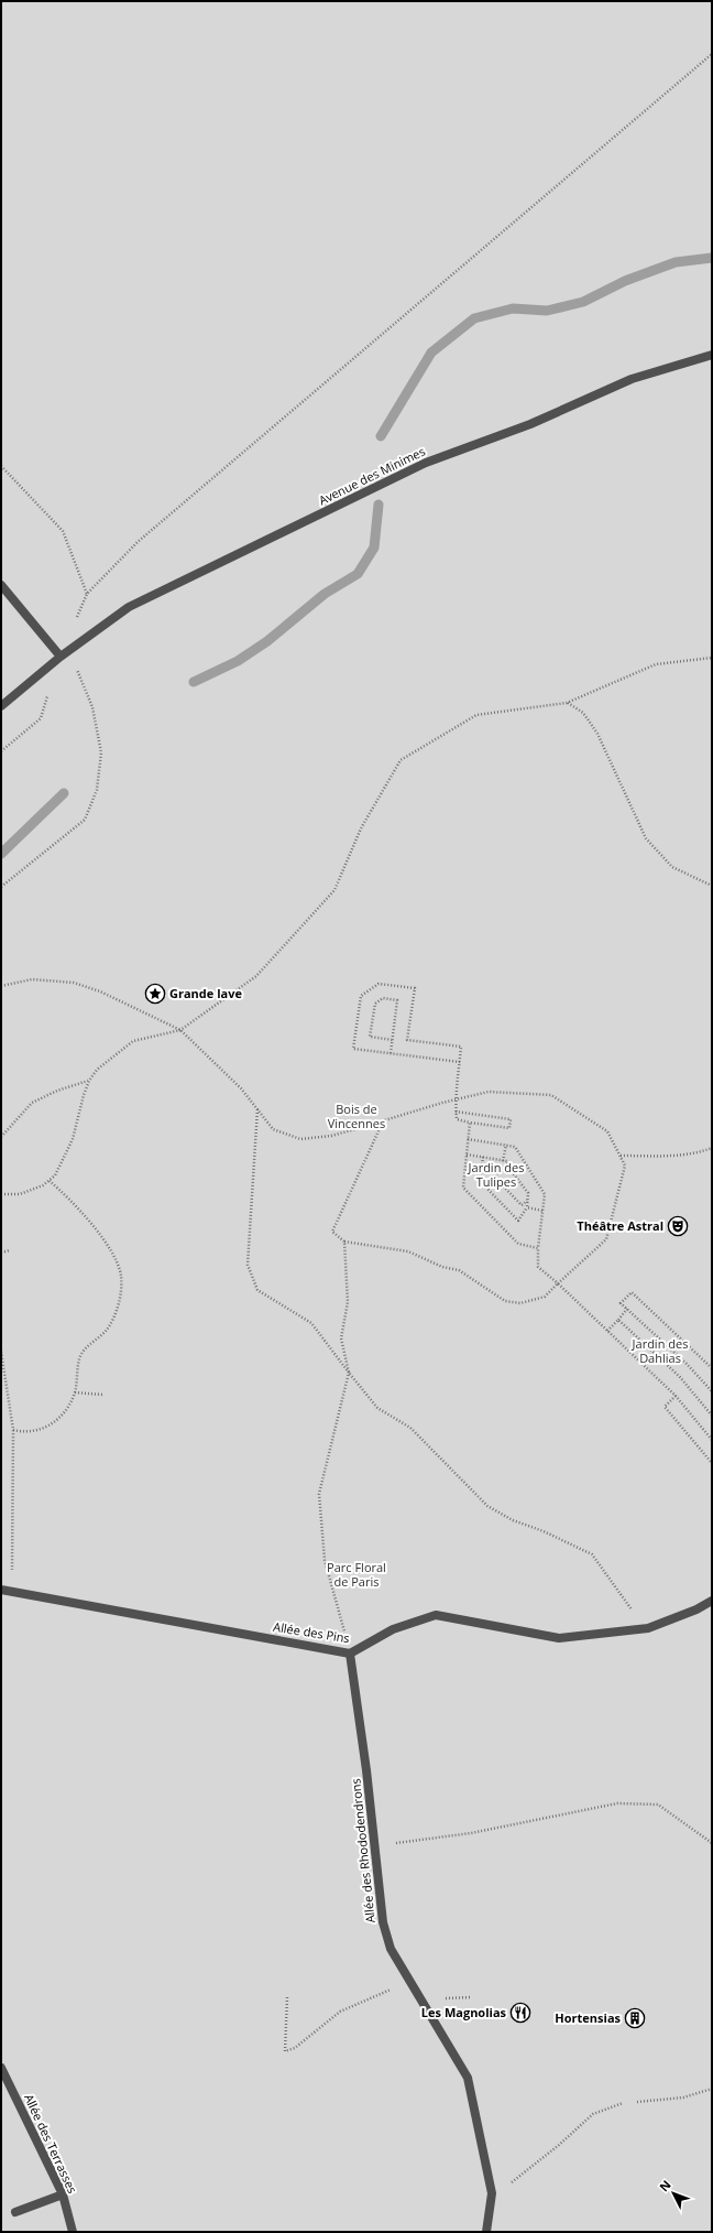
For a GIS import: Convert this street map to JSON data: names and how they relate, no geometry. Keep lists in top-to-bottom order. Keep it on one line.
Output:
{"streets":{"lane":["Avenue des Minimes","Allée des Pins","Allée des Rhododendrons","Allée des Terrasses"]},"crossings":[["Allée des Pins","Allée des Rhododendrons"]],"parks":["Bois de Vincennes","Jardin des Tulipes","Jardin des Dahlias","Parc Floral de Paris"],"places":{"place":["Grande lave"],"theatre":["Théâtre Astral"],"restaurant":["Les Magnolias"],"building":["Hortensias"]},"north":"top left"}
